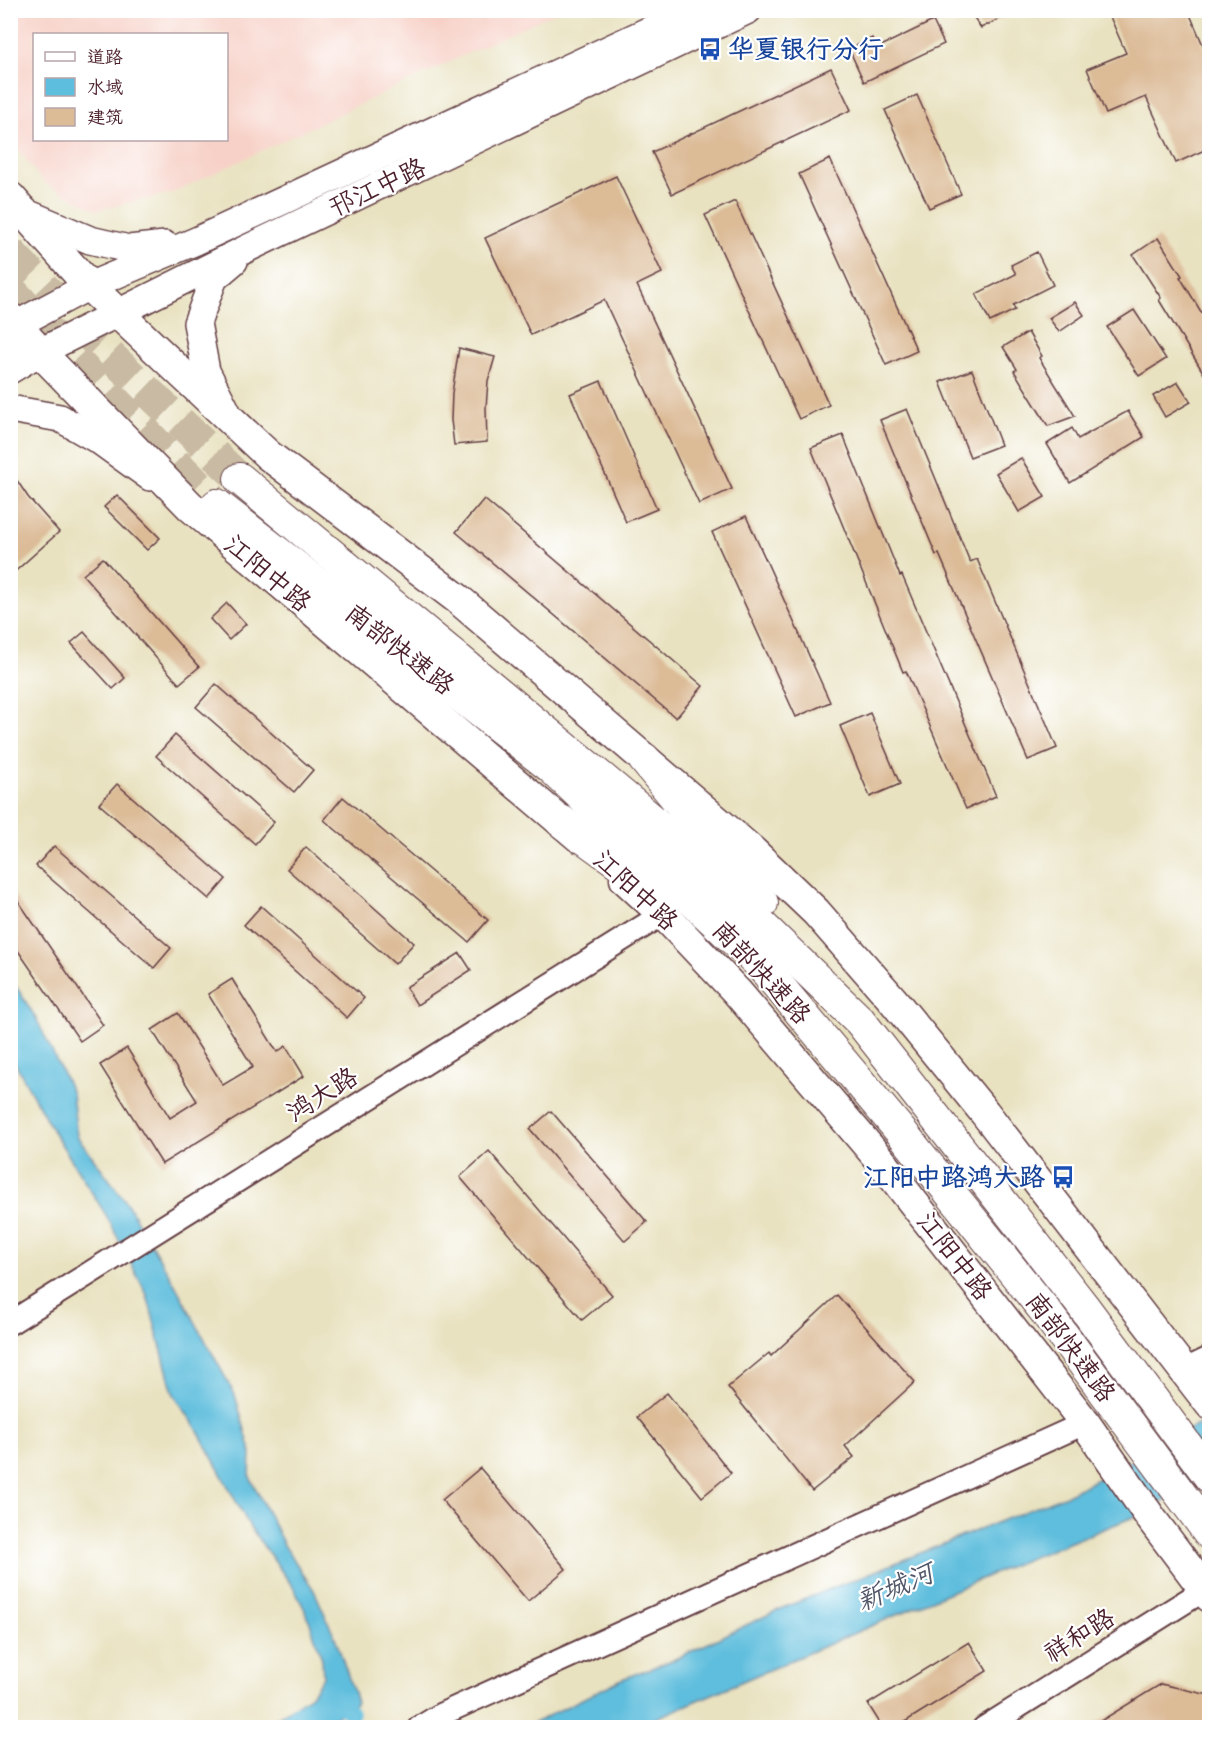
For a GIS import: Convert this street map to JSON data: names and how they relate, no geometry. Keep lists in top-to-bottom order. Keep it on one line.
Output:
{"streets":{"highway":["南部快速路"],"main road":["邗江中路","江阳中路"],"street":["鸿大路","祥和路"]},"crossings":[["邗江中路","江阳中路"],["江阳中路","南部快速路"],["江阳中路","鸿大路"],["江阳中路","祥和路"]],"water":["新城河"],"places":{"bus stop":["华夏银行分行","江阳中路鸿大路"]},"legend":["道路","水域","建筑"]}
